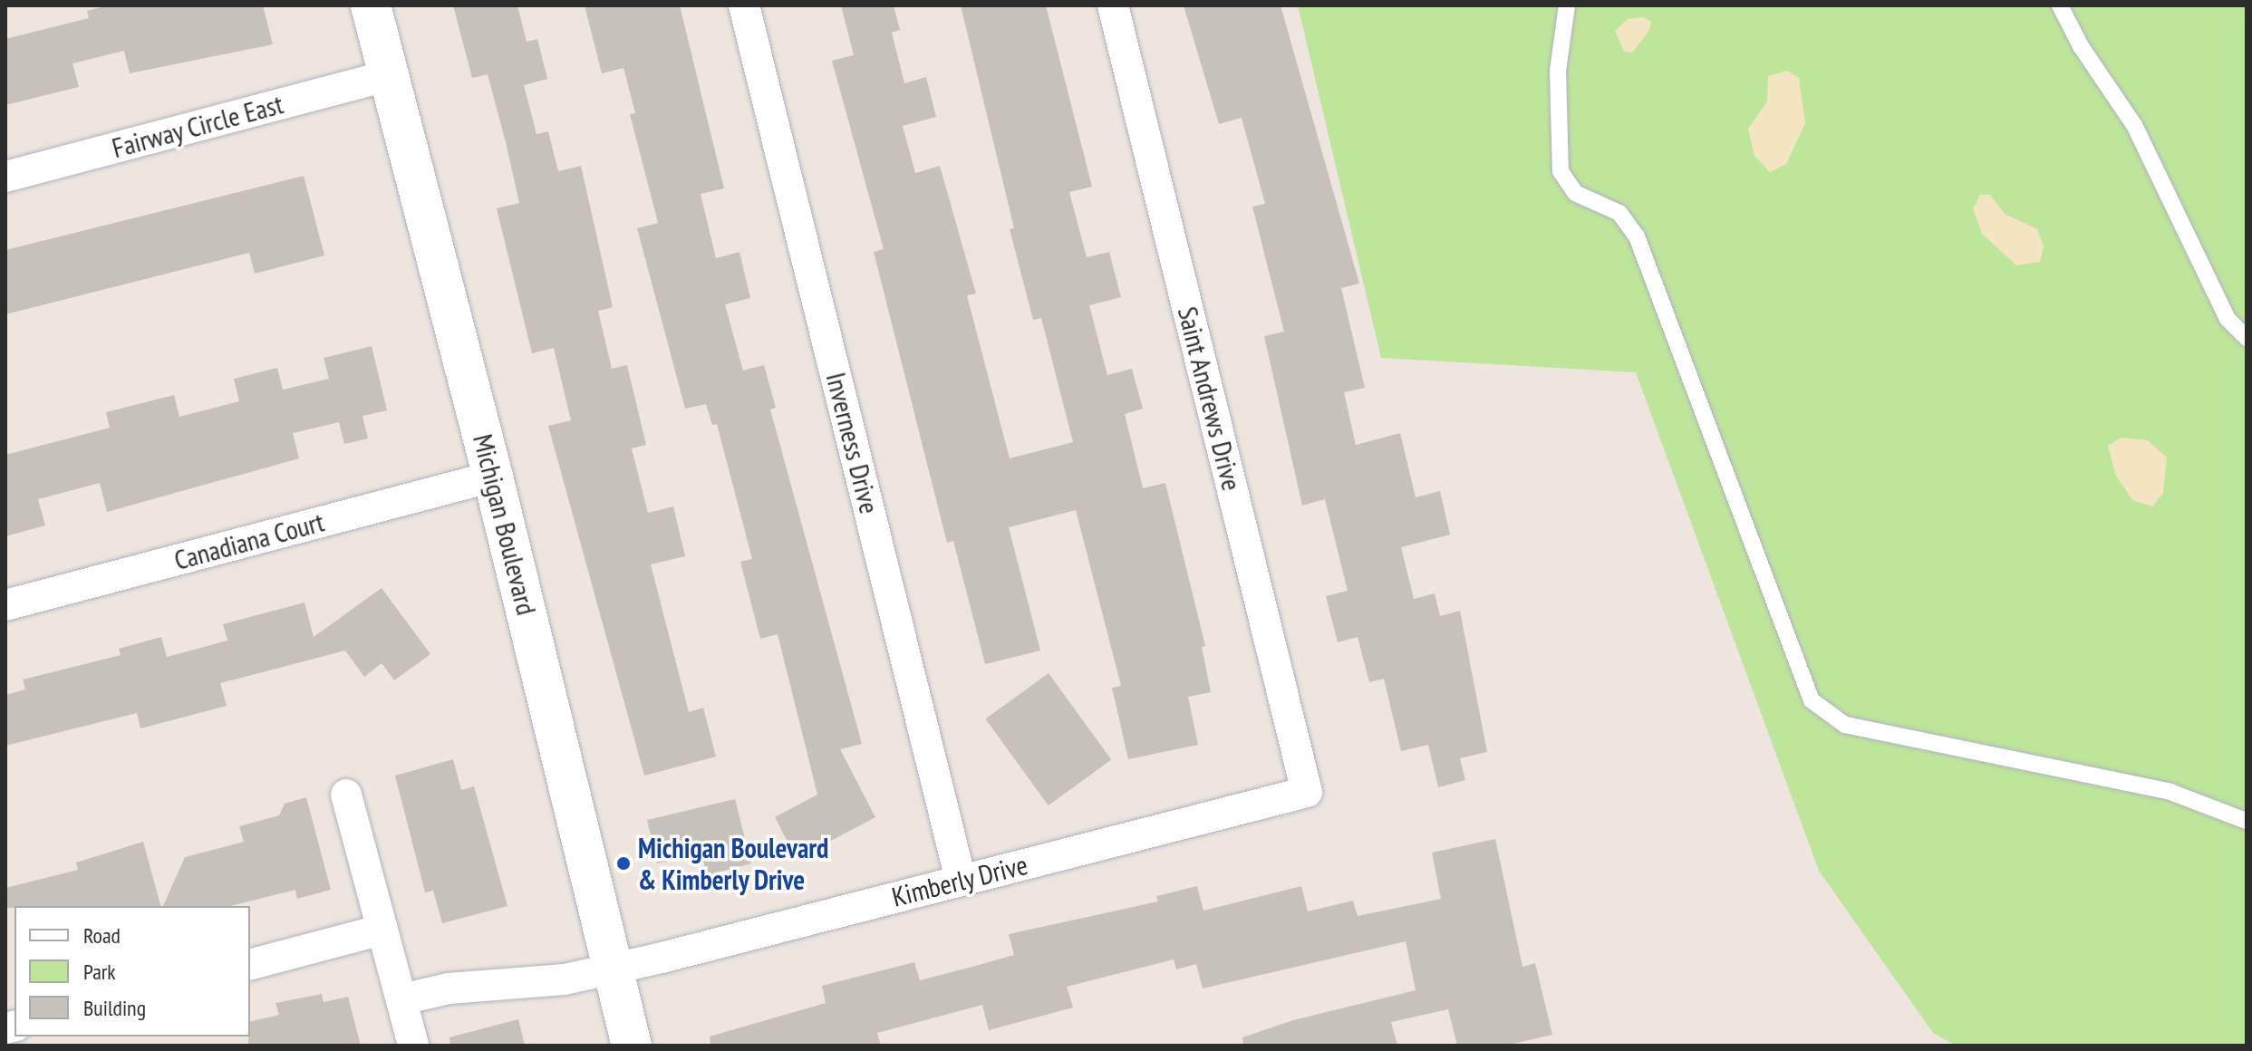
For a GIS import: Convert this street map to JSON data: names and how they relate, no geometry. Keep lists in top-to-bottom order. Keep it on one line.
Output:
{"streets":{"street":["Fairway Circle East","Saint Andrews Drive","Inverness Drive","Michigan Boulevard","Canadiana Court","Kimberly Drive"]},"crossings":[["Fairway Circle East","Michigan Boulevard"],["Saint Andrews Drive","Kimberly Drive"],["Inverness Drive","Kimberly Drive"],["Michigan Boulevard","Canadiana Court"],["Michigan Boulevard","Kimberly Drive"]],"places":["Michigan Boulevard & Kimberly Drive"],"legend":["Road","Park","Building"]}
